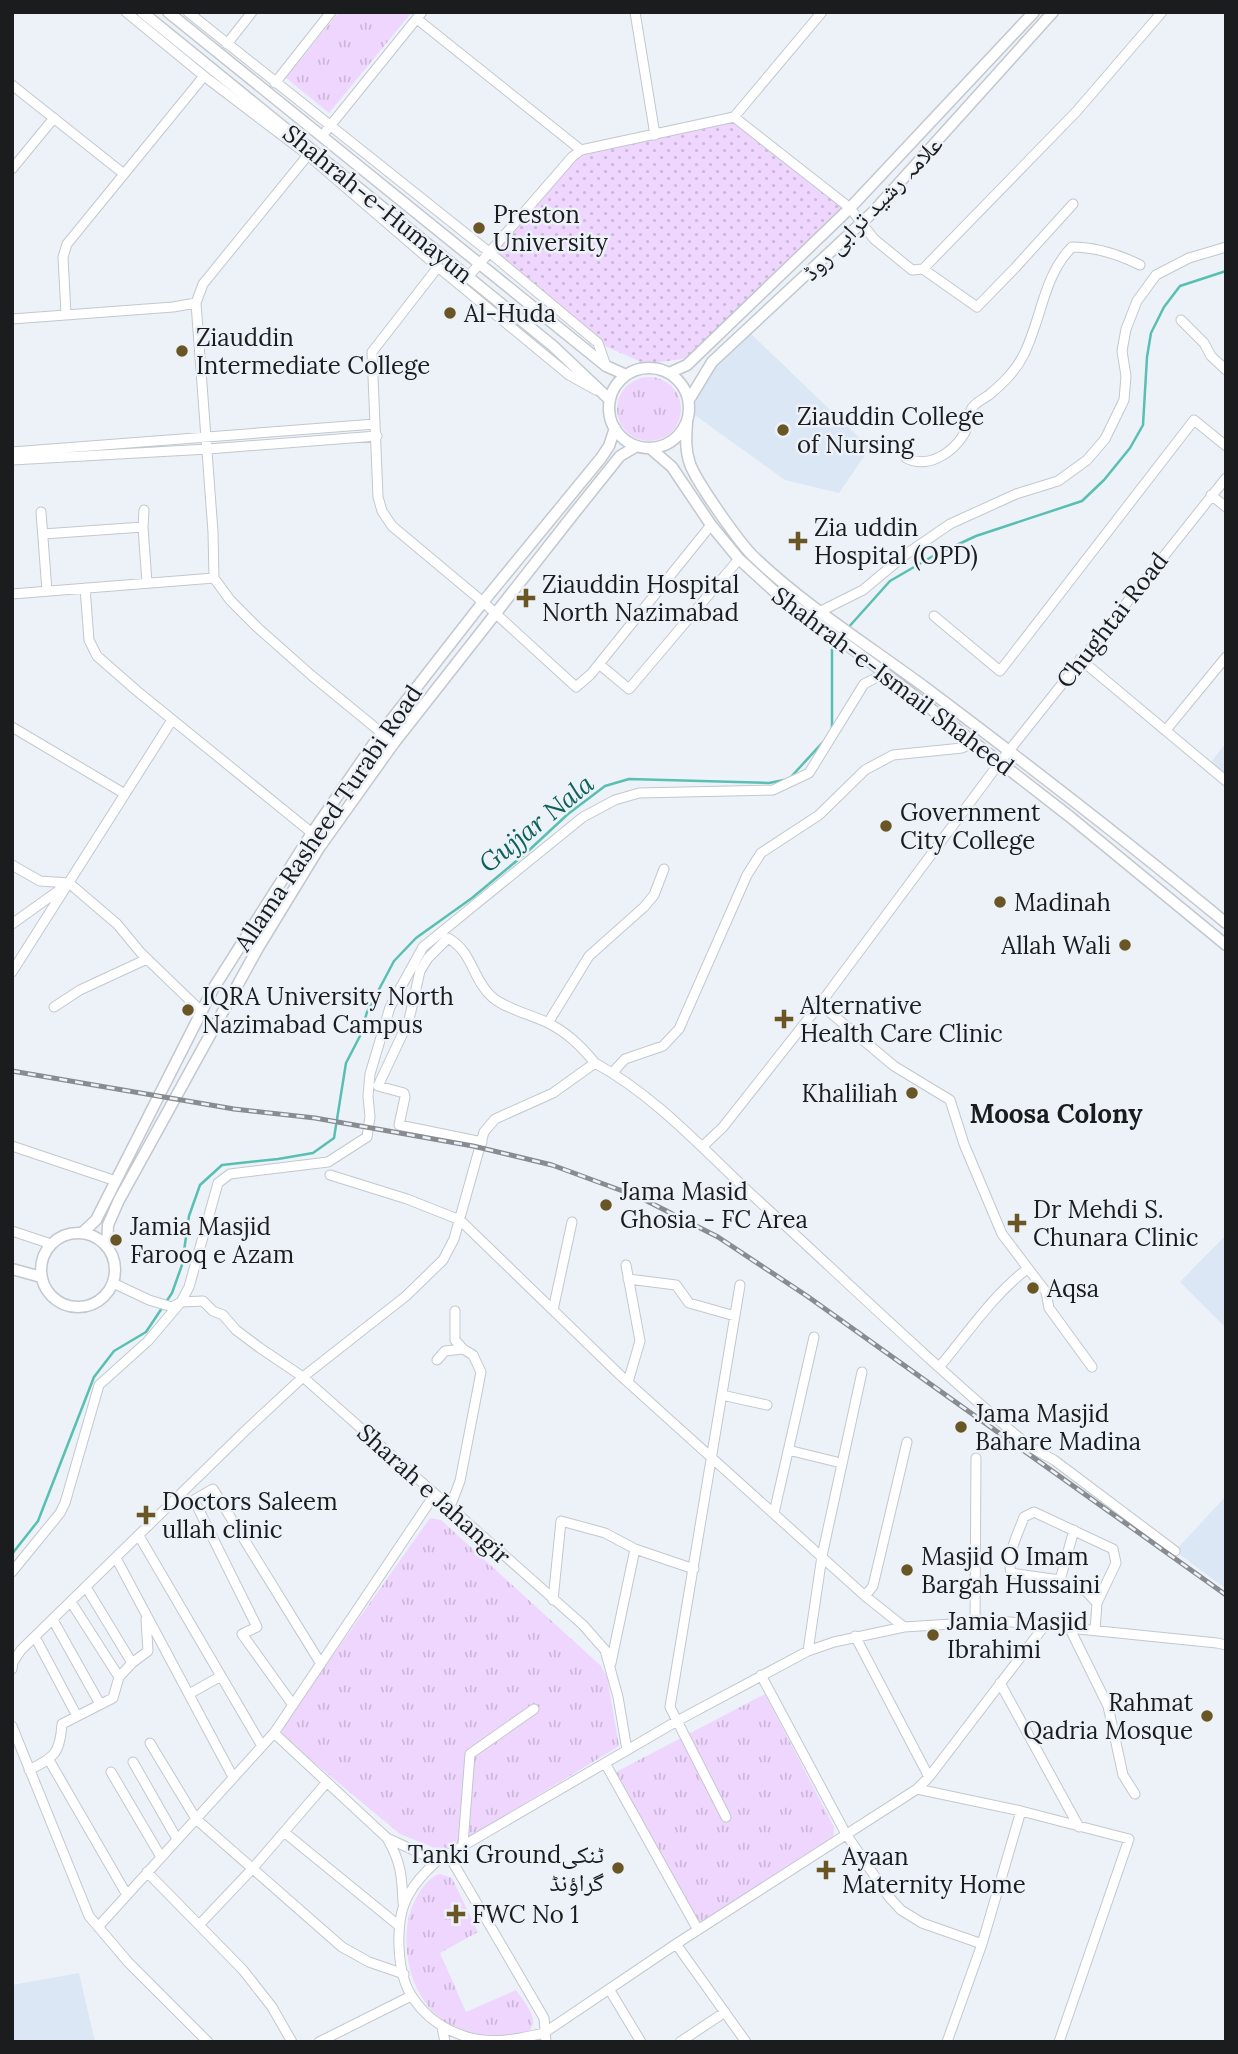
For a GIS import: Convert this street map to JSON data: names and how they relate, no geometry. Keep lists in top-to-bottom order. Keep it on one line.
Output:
{"streets":{"main road":["Shahrah-e-Humayun","علامہ رشید ترابی روڈ","Shahrah-e-Ismail Shaheed","Allama Rasheed Turabi Road"],"street":["Chughtai Road","Sharah e Jahangir"]},"crossings":[["Shahrah-e-Humayun","علامہ رشید ترابی روڈ"],["Shahrah-e-Humayun","Shahrah-e-Ismail Shaheed"],["Shahrah-e-Humayun","Allama Rasheed Turabi Road"],["علامہ رشید ترابی روڈ","Shahrah-e-Ismail Shaheed"],["علامہ رشید ترابی روڈ","Allama Rasheed Turabi Road"],["Chughtai Road","Shahrah-e-Ismail Shaheed"],["Shahrah-e-Ismail Shaheed","Allama Rasheed Turabi Road"],["Allama Rasheed Turabi Road","Sharah e Jahangir"]],"districts":["Moosa Colony"],"water":["Gujjar Nala"],"places":{"other":["Preston University","Al-Huda","Ziauddin Intermediate College","Ziauddin College of Nursing","Government City College","Madinah","Allah Wali","IQRA University North Nazimabad Campus","Khaliliah","Jama Masid Ghosia - FC Area","Jamia Masjid Farooq e Azam","Aqsa","Jama Masjid Bahare Madina","Masjid O Imam Bargah Hussaini","Jamia Masjid Ibrahimi","Rahmat Qadria Mosque","Tanki Groundٹنکی گراؤنڈ"],"health":["Zia uddin Hospital (OPD)","Ziauddin Hospital North Nazimabad","Alternative Health Care Clinic","Dr Mehdi S. Chunara Clinic","Doctors Saleem ullah clinic","Ayaan Maternity Home","FWC No 1"]}}
